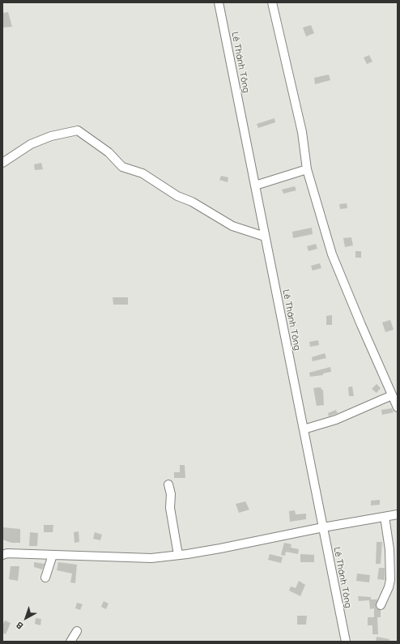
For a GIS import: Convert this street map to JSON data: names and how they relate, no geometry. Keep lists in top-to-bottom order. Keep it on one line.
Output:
{"streets":{"street":["Lê Thánh Tông"]},"north":"bottom left"}
